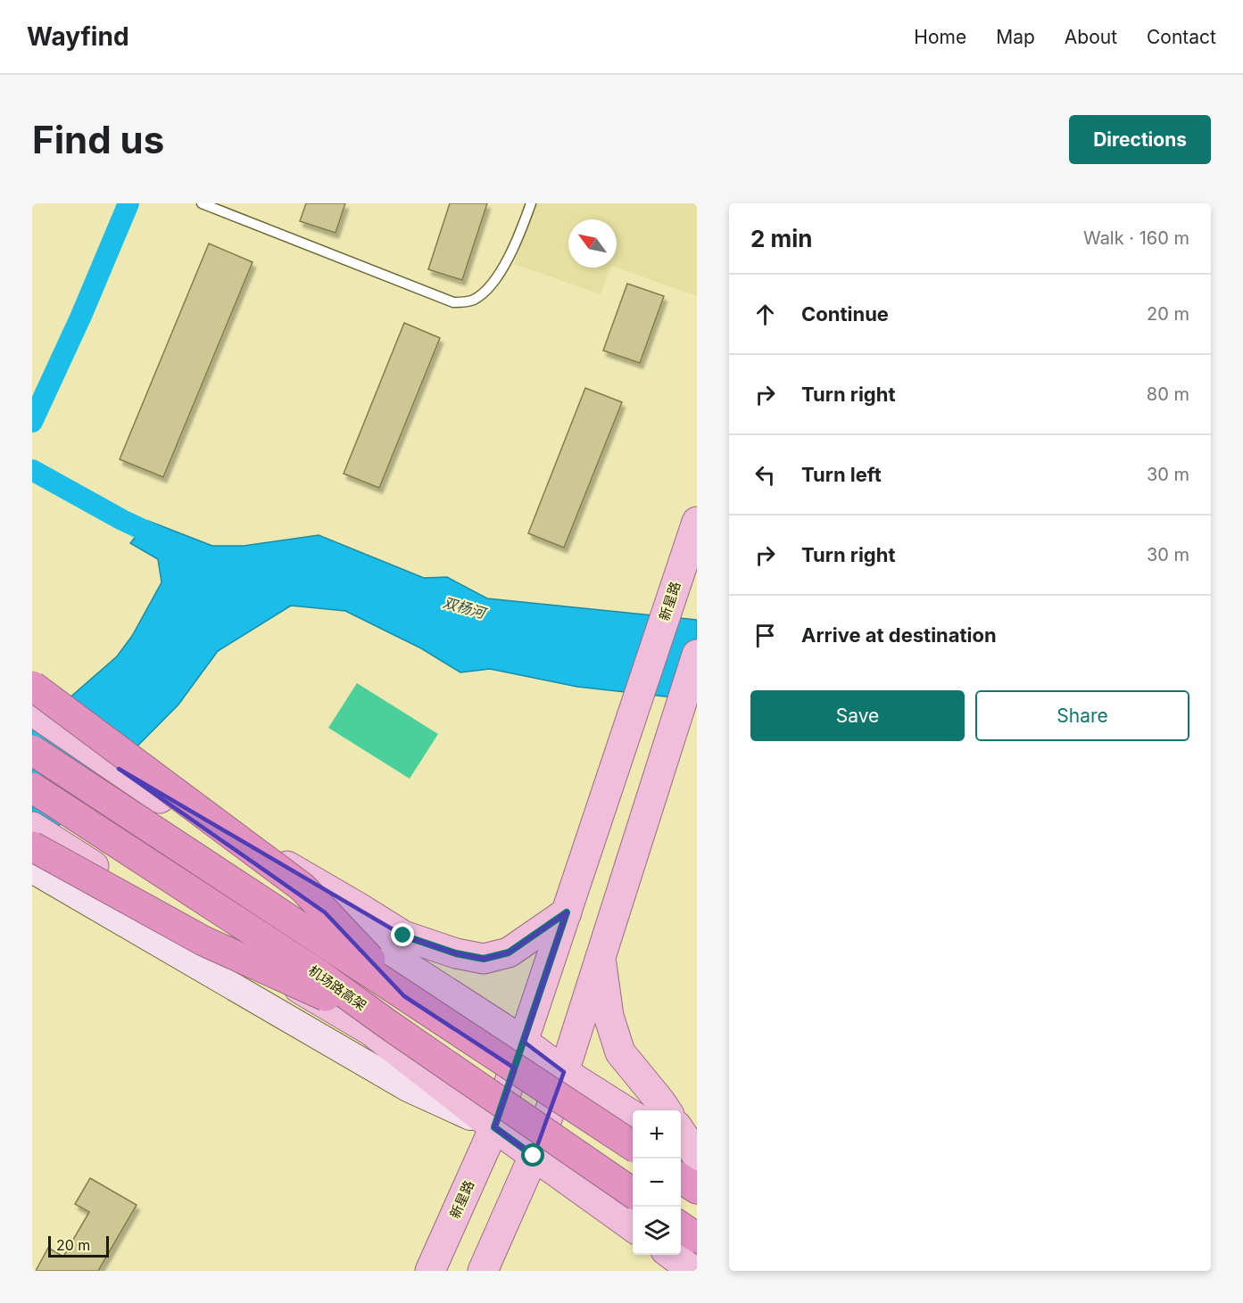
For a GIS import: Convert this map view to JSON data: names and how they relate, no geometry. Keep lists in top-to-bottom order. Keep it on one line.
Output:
{"streets":{"highway":["机场路高架"],"main road":["新星路"]},"water":["双杨河"],"scale_bar":"20 m","north":"top left","page":{"header":"Wayfind","nav":["Home","Map","About","Contact"],"buttons":["Directions",["Save","Share"]],"title":"Find us","heading":["2 min","Walk · 160 m"],"list":[["Continue","20 m"],["Turn right","80 m"],["Turn left","30 m"],["Turn right","30 m"],"Arrive at destination"],"map_buttons":["+","−"],"scale":"20 m"}}
